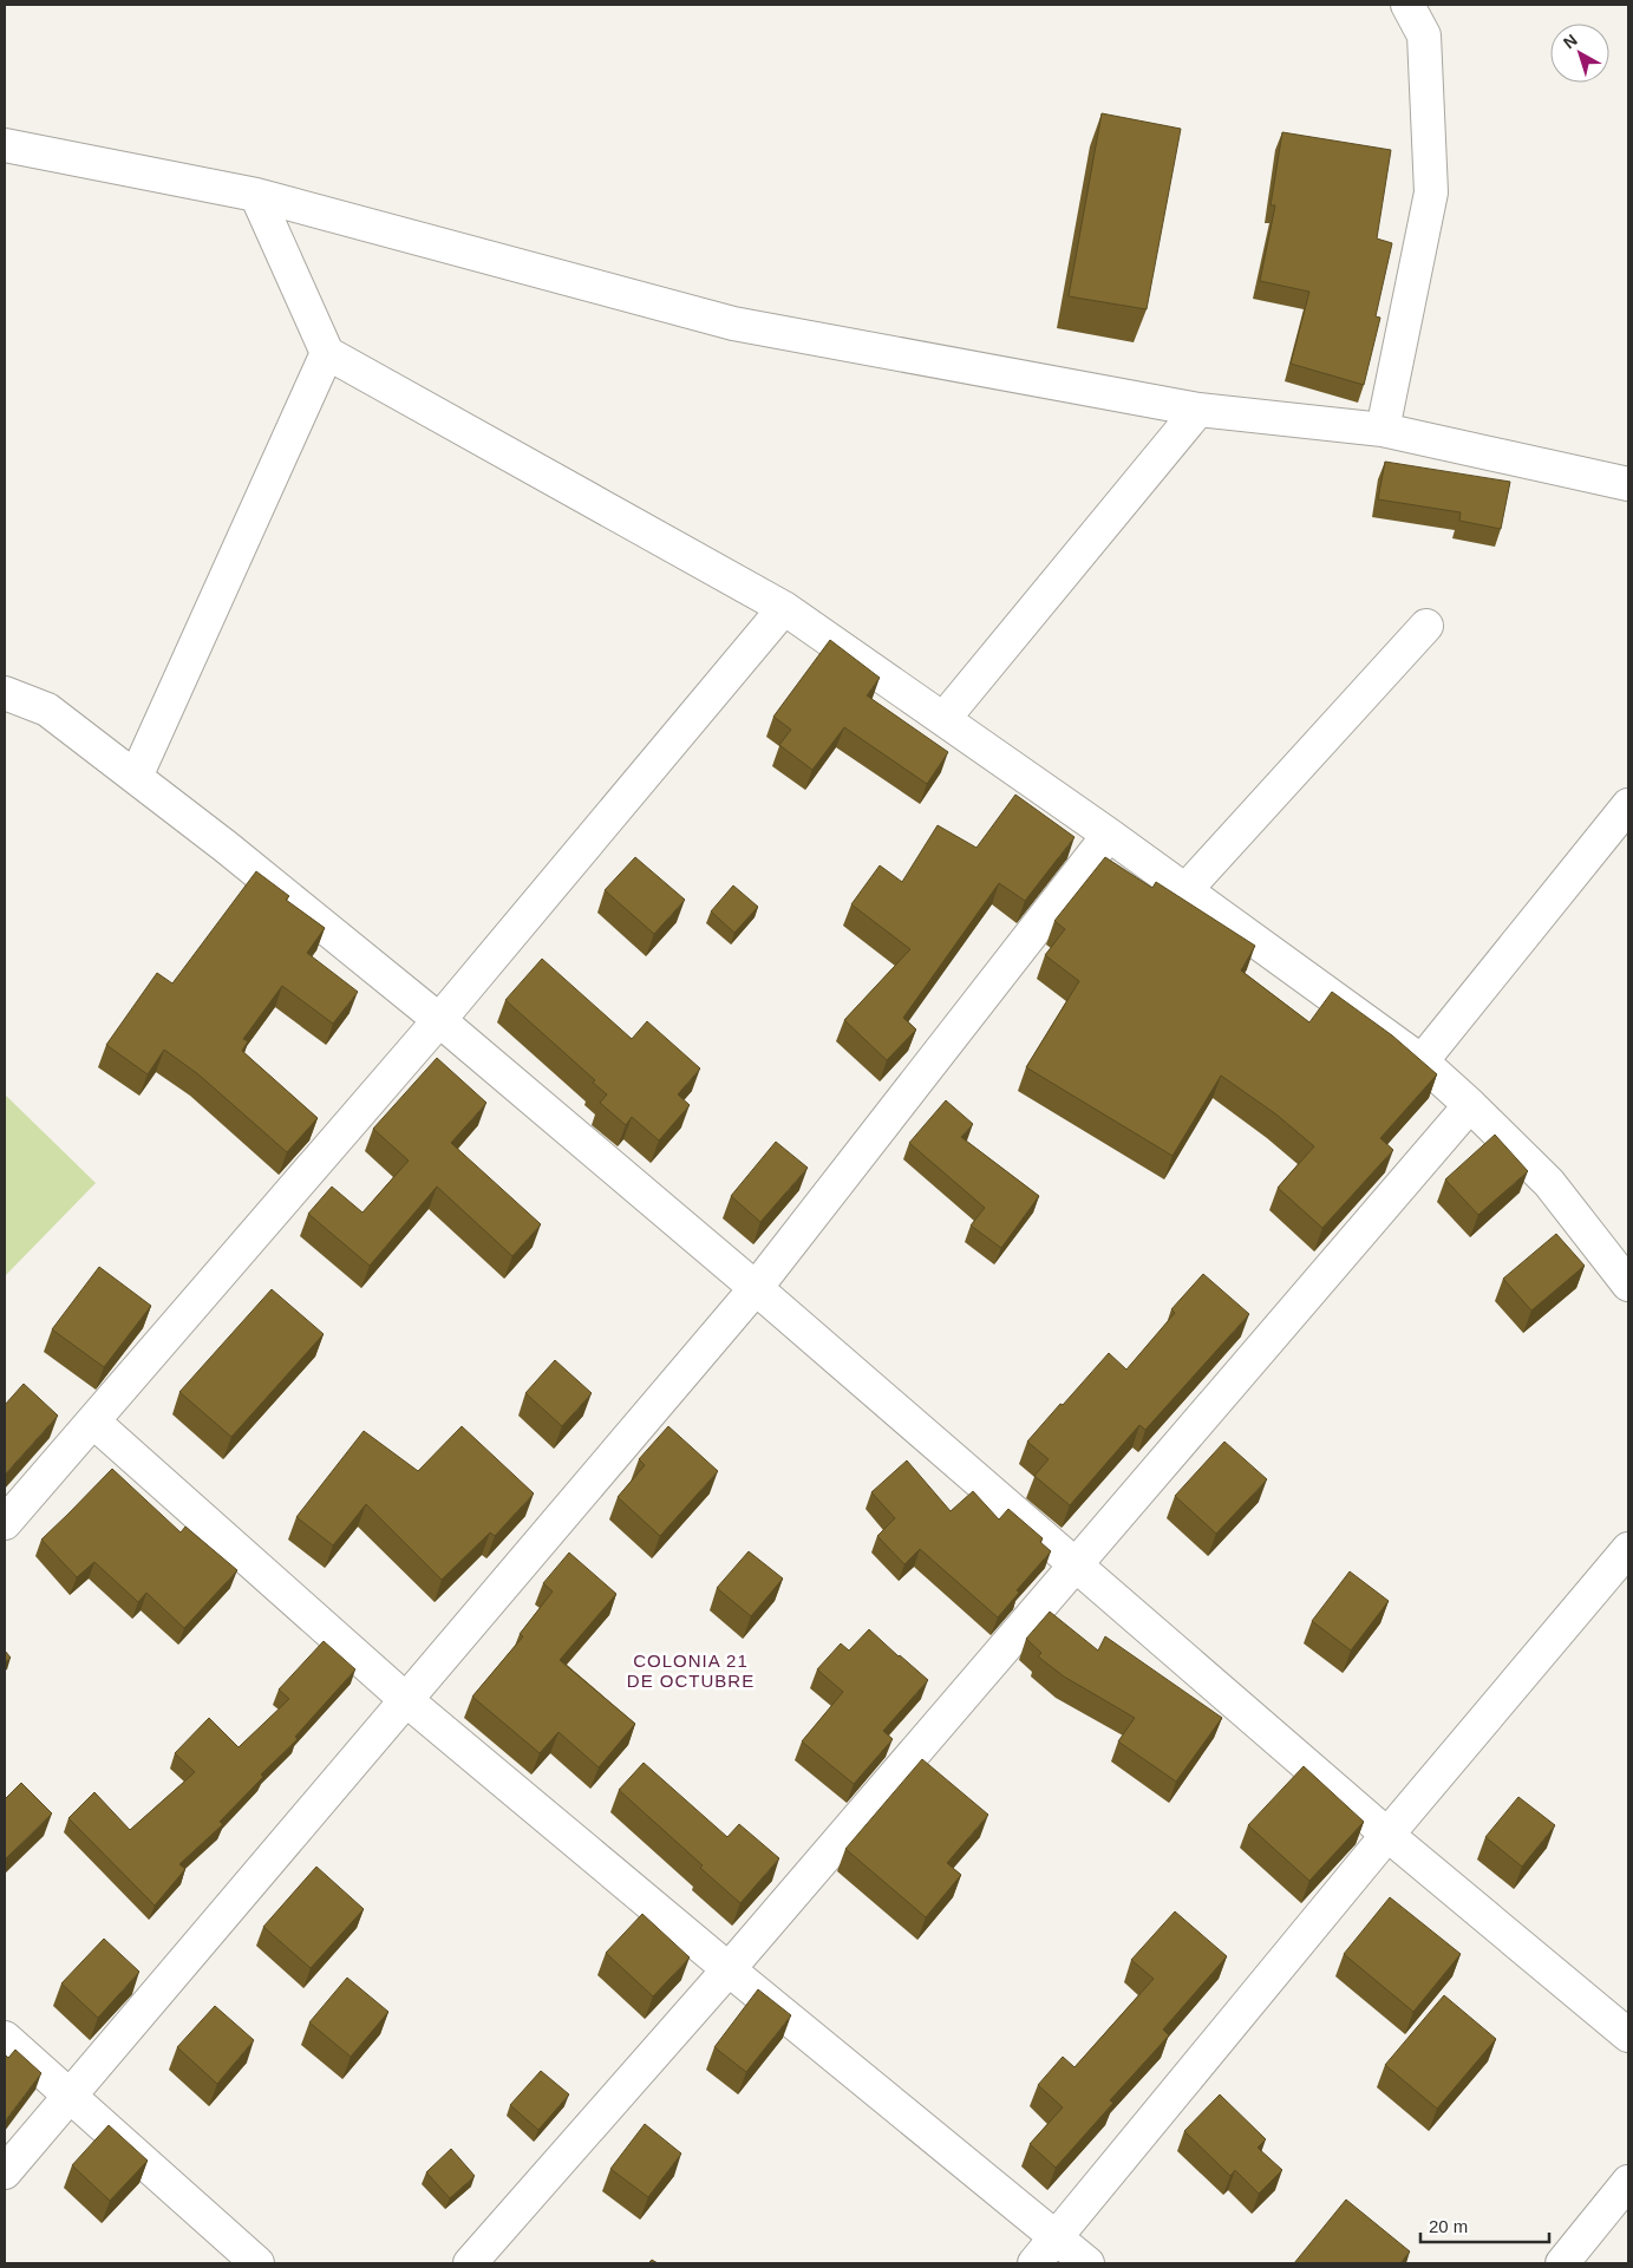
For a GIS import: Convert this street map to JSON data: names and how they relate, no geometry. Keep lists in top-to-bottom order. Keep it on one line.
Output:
{"districts":["COLONIA 21 DE OCTUBRE"],"scale_bar":"20 m","north":"top left"}
